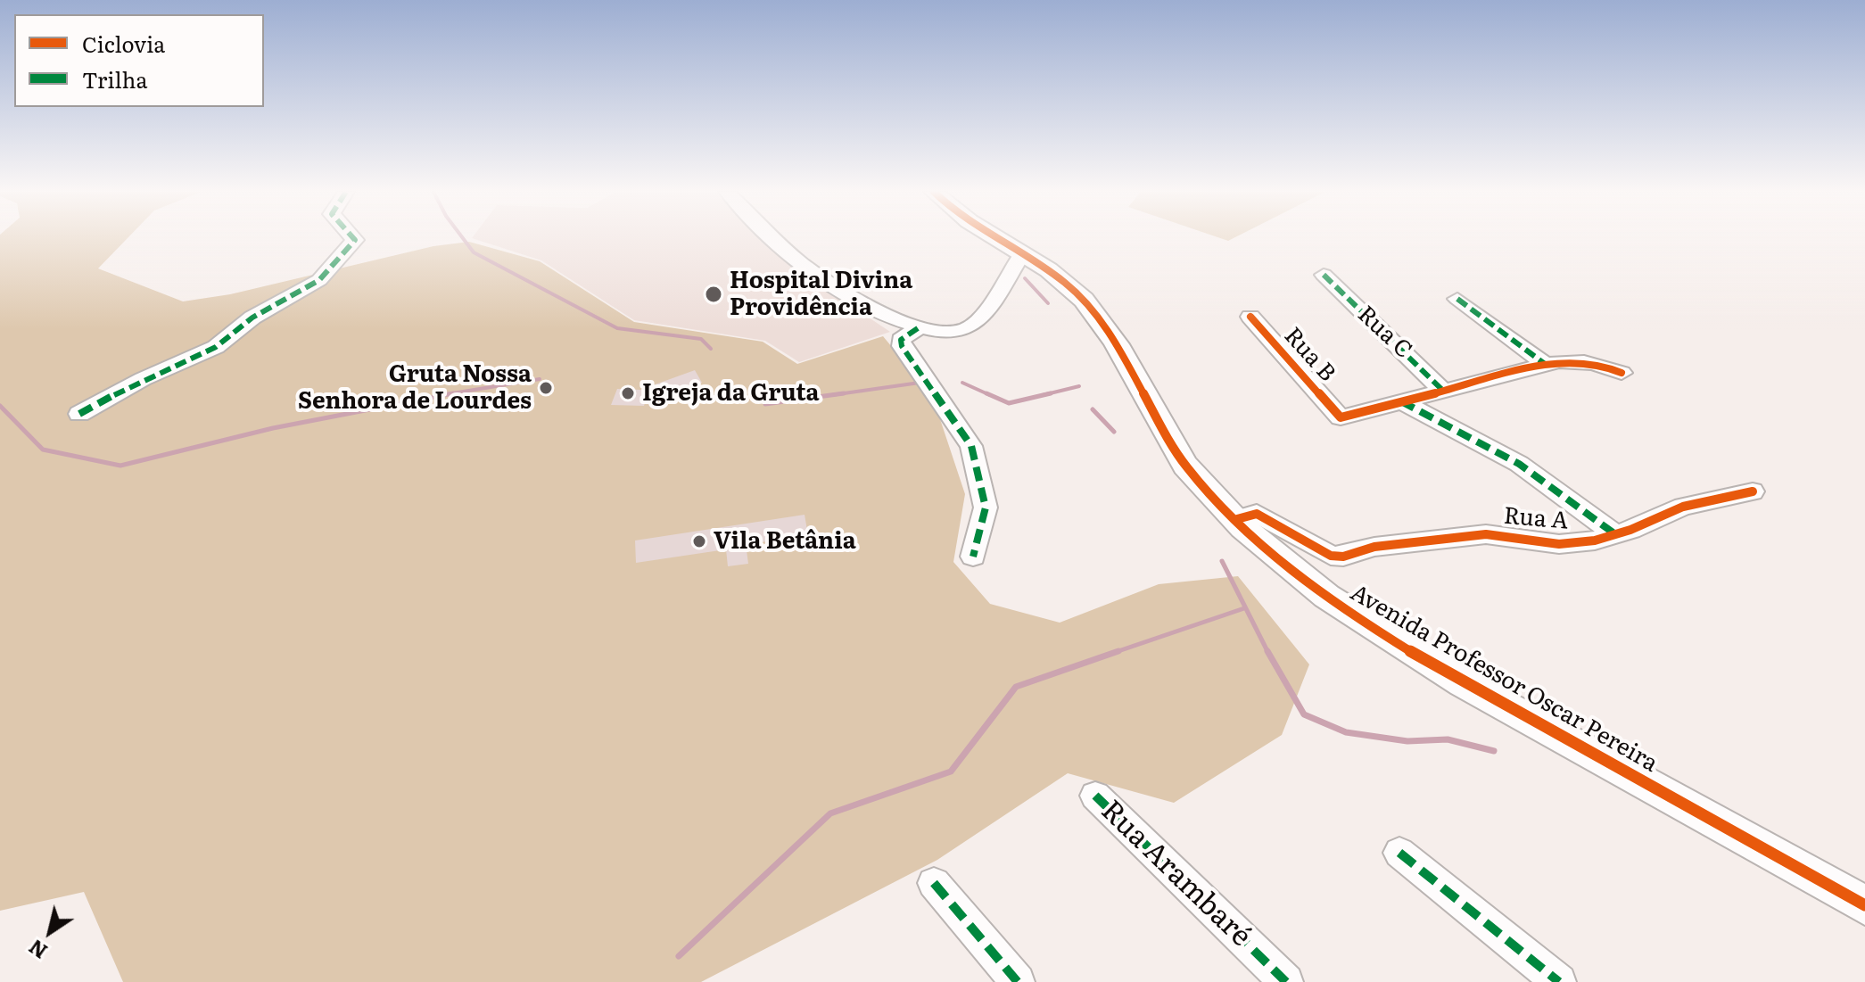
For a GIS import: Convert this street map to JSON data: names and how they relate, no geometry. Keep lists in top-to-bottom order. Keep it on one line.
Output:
{"streets":{"main road":["Avenida Professor Oscar Pereira"],"street":["Rua C","Rua B","Rua A","Rua Arambaré"]},"crossings":[["Rua A","Avenida Professor Oscar Pereira"]],"places":["Hospital Divina Providência","Gruta Nossa Senhora de Lourdes","Igreja da Gruta","Vila Betânia"],"legend":["Ciclovia","Trilha"],"north":"bottom left"}
